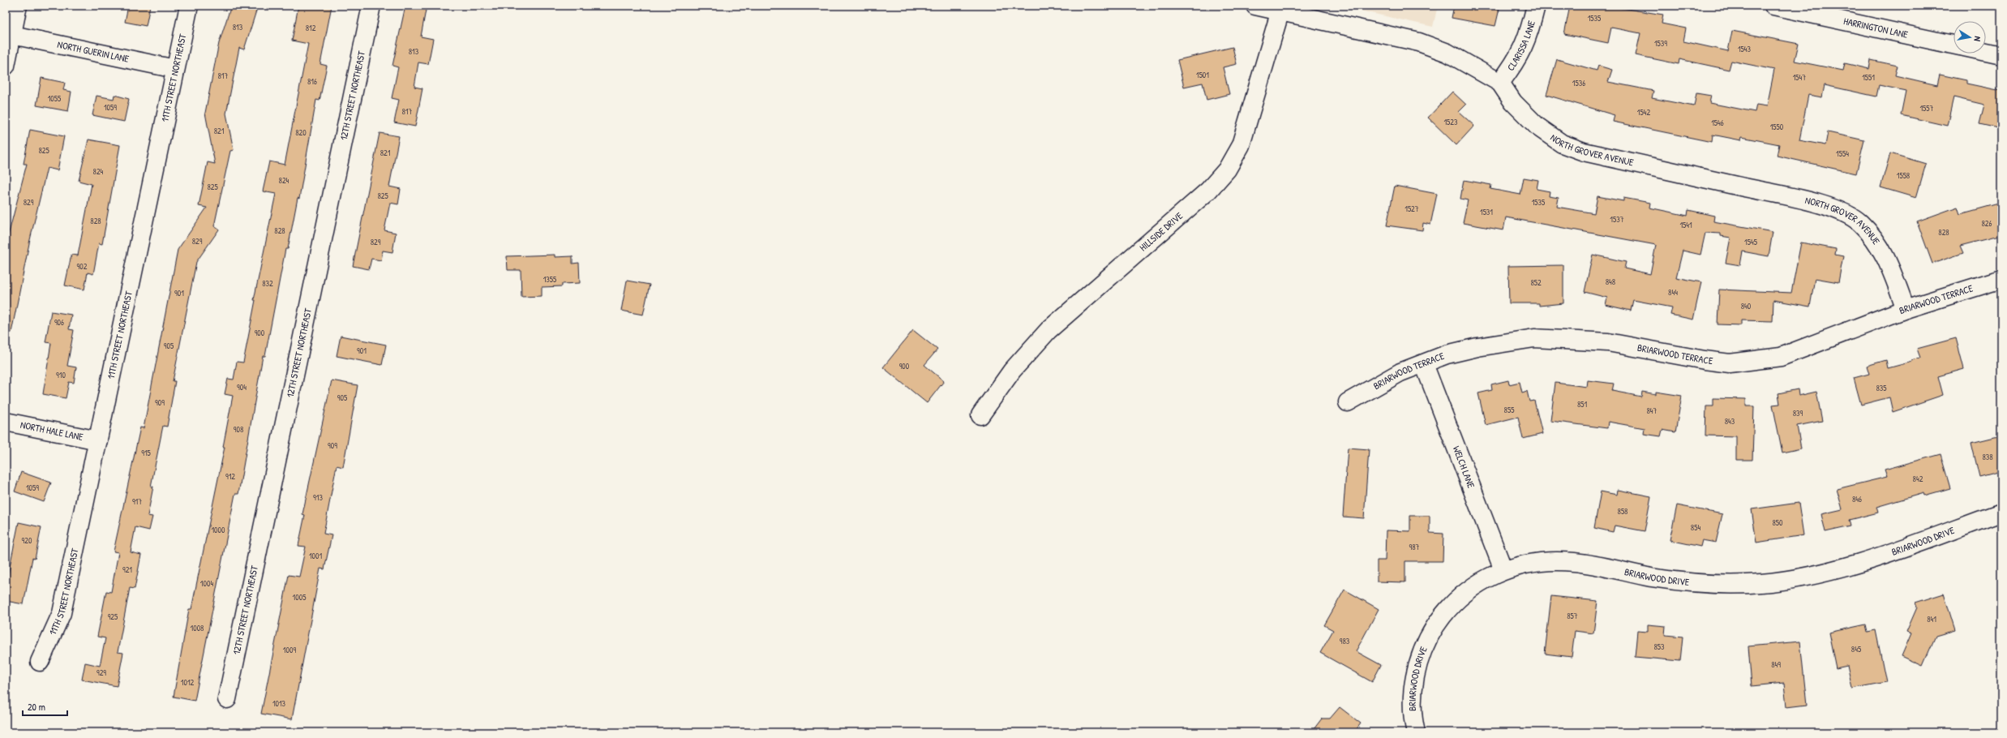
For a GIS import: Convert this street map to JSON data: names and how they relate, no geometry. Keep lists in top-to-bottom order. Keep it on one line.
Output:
{"streets":{"street":["HARRINGTON LANE","CLARISSA LANE","NORTH GUERIN LANE","11TH STREET NORTHEAST","12TH STREET NORTHEAST","NORTH GROVER AVENUE","HILLSIDE DRIVE","BRIARWOOD TERRACE","NORTH HALE LANE","WELCH LANE","BRIARWOOD DRIVE"]},"crossings":[["CLARISSA LANE","NORTH GROVER AVENUE"],["NORTH GUERIN LANE","11TH STREET NORTHEAST"],["11TH STREET NORTHEAST","NORTH HALE LANE"],["NORTH GROVER AVENUE","HILLSIDE DRIVE"],["NORTH GROVER AVENUE","BRIARWOOD TERRACE"],["BRIARWOOD TERRACE","WELCH LANE"],["WELCH LANE","BRIARWOOD DRIVE"]],"house_numbers":["1535","813","812","1539","1543","813","1501","817","1547","1551","816","1536","1055","1059","1557","817","1542","1523","1546","1550","821","820","825","821","1554","824","1558","824","825","825","829","1535","1527","1531","1537","828","826","1541","828","828","829","829","1545","902","1355","848","852","832","844","901","840","906","900","905","901","900","910","904","835","905","909","851","855","847","839","843","908","909","915","838","912","842","1059","913","846","917","858","850","854","1000","920","987","1001","921","1004","1005","857","925","841","1008","983","853","845","1009","849","929","1012","1013"],"scale_bar":"20 m","north":"right"}
